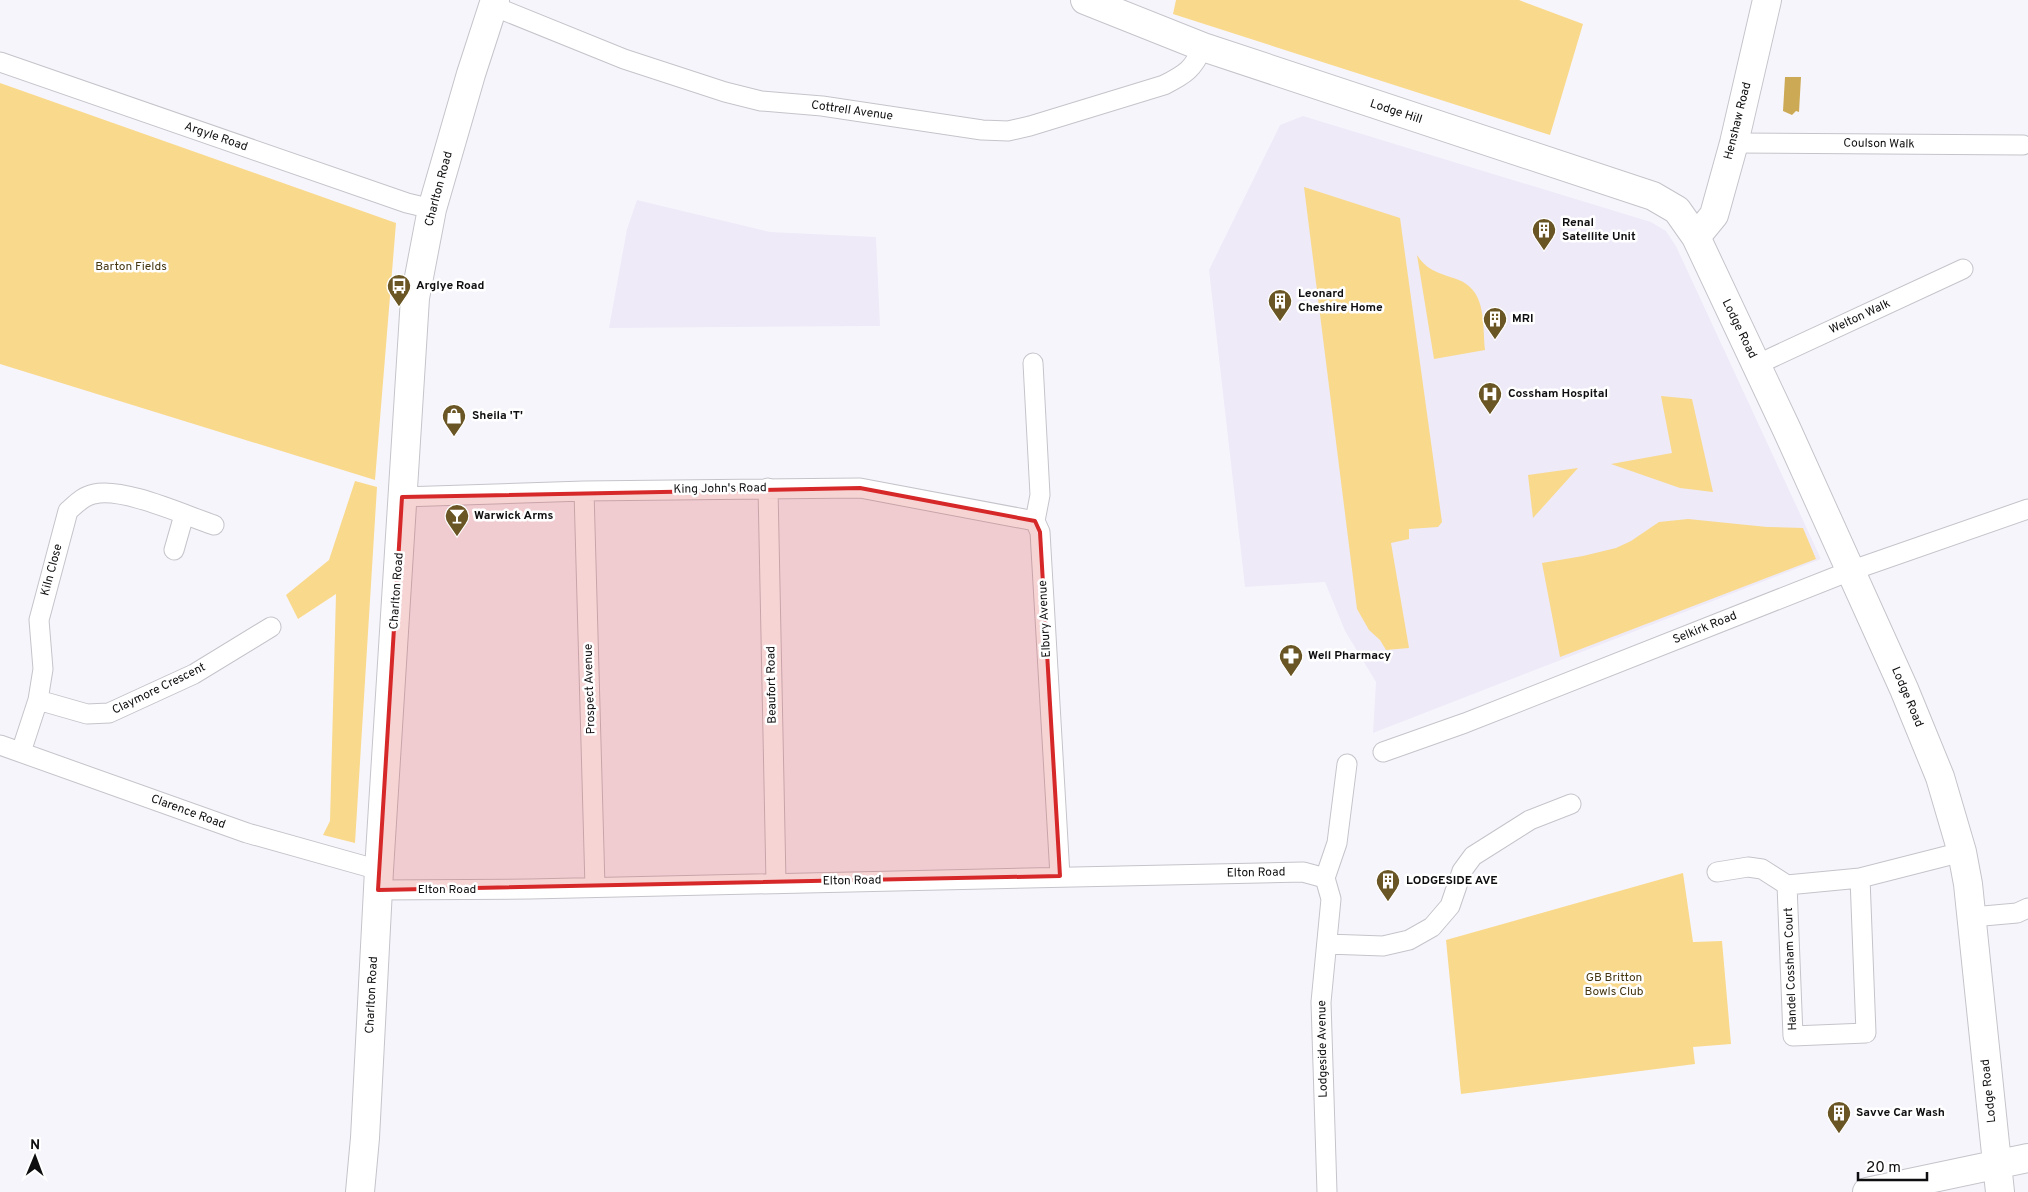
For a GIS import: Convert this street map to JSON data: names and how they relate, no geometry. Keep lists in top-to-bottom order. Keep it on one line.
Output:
{"streets":{"main road":["Lodge Hill","Henshaw Road","Charlton Road","Lodge Road"],"street":["Cottrell Avenue","Argyle Road","Coulson Walk","Welton Walk","King John's Road","Kiln Close","Elbury Avenue","Selkirk Road","Beaufort Road","Claymore Crescent","Prospect Avenue","Clarence Road","Elton Road","Handel Cossham Court","Lodgeside Avenue"]},"crossings":[["Cottrell Avenue","Lodge Hill"],["Cottrell Avenue","Charlton Road"],["Lodge Hill","Henshaw Road"],["Lodge Hill","Lodge Road"],["Henshaw Road","Coulson Walk"],["Henshaw Road","Lodge Road"],["Argyle Road","Charlton Road"],["Charlton Road","King John's Road"],["Charlton Road","Clarence Road"],["Charlton Road","Elton Road"],["Welton Walk","Lodge Road"],["Lodge Road","Selkirk Road"],["King John's Road","Elbury Avenue"],["King John's Road","Beaufort Road"],["King John's Road","Prospect Avenue"],["Kiln Close","Claymore Crescent"],["Kiln Close","Clarence Road"],["Elbury Avenue","Elton Road"],["Beaufort Road","Elton Road"],["Prospect Avenue","Elton Road"],["Clarence Road","Elton Road"],["Elton Road","Lodgeside Avenue"]],"parks":["Barton Fields","GB Britton Bowls Club"],"places":{"building":["Renal Satellite Unit","Leonard Cheshire Home","MRI","LODGESIDE AVE","Savve Car Wash"],"bus stop":["Arglye Road"],"hospital":["Cossham Hospital"],"shop":["Sheila 'T'"],"bar":["Warwick Arms"],"pharmacy":["Well Pharmacy"]},"scale_bar":"20 m","north":"top"}
